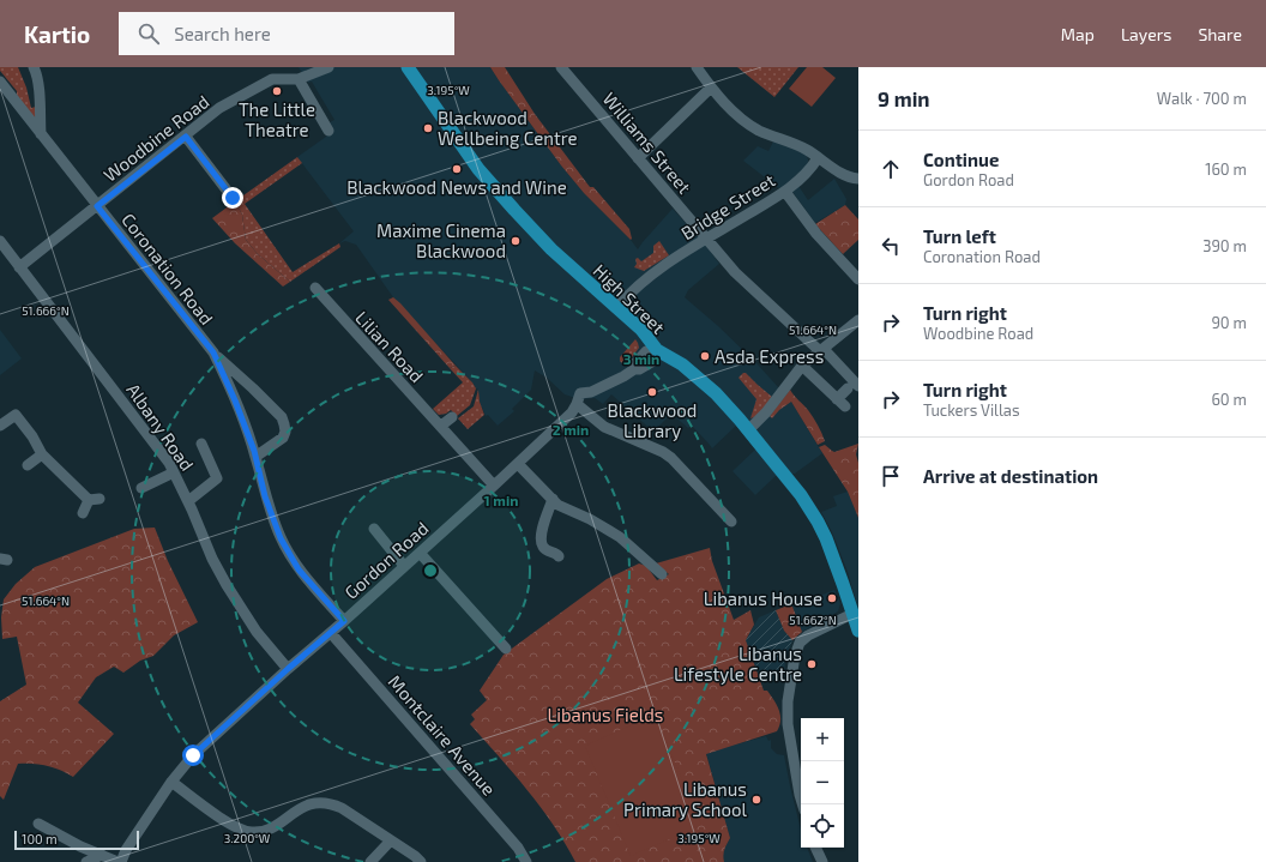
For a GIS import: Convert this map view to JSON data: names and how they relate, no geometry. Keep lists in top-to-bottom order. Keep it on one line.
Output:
{"streets":{"main road":["High Street"],"street":["Woodbine Road","Williams Street","Bridge Street","Coronation Road","Lilian Road","Albany Road","Gordon Road","Montclaire Avenue"]},"crossings":[["Woodbine Road","Coronation Road"],["Woodbine Road","Albany Road"],["Williams Street","Bridge Street"],["Bridge Street","High Street"],["Coronation Road","Gordon Road"],["High Street","Gordon Road"],["Lilian Road","Gordon Road"],["Albany Road","Gordon Road"],["Gordon Road","Montclaire Avenue"]],"parks":["Libanus Fields"],"places":["The Little Theatre","Blackwood Wellbeing Centre","Blackwood News and Wine","Maxime Cinema Blackwood","Asda Express","Blackwood Library","Libanus House","Libanus Lifestyle Centre","Libanus Primary School"],"scale_bar":"100 m","page":{"header":"Kartio","search":"Search here","nav":["Map","Layers","Share"],"heading":["9 min","Walk · 700 m"],"list":[["Continue","Gordon Road","160 m"],["Turn left","Coronation Road","390 m"],["Turn right","Woodbine Road","90 m"],["Turn right","Tuckers Villas","60 m"],"Arrive at destination"],"map_buttons":["+","−"],"scale":"100 m"},"coordinates":["3.195°W","51.666°N","51.664°N","51.662°N","3.200°W"],"rings":["3 min","2 min","1 min"]}
